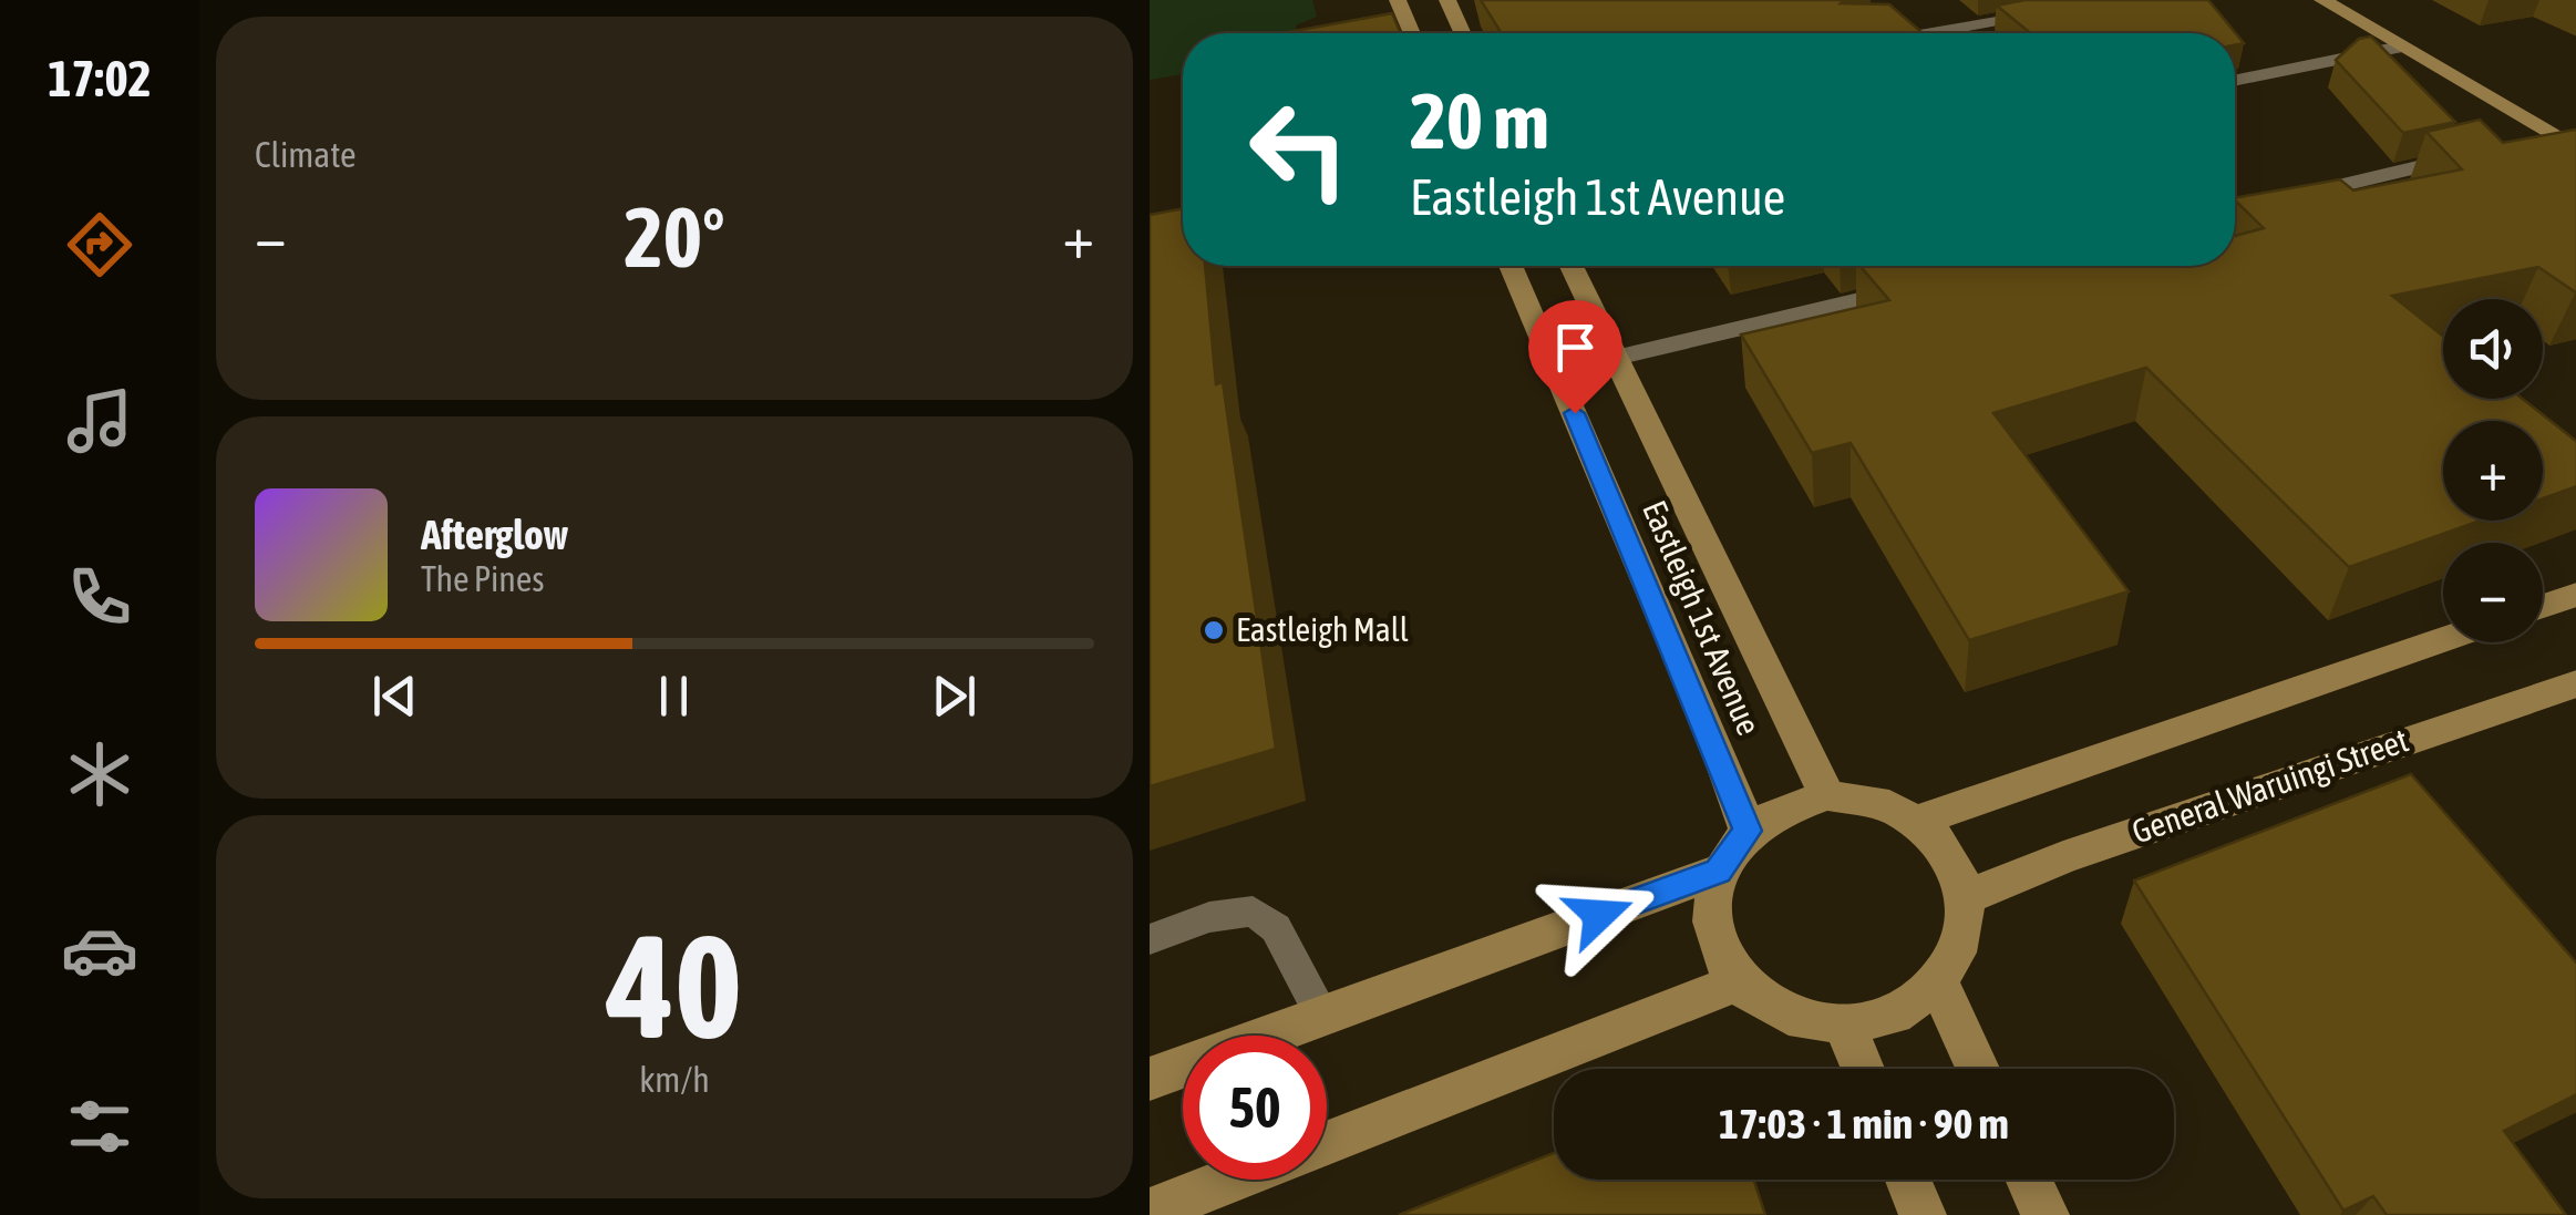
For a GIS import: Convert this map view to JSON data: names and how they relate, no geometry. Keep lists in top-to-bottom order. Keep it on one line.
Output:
{"streets":{"main road":["Eastleigh 1st Avenue","General Waruingi Street"]},"crossings":[["Eastleigh 1st Avenue","General Waruingi Street"]],"places":["Eastleigh Mall"],"page":{"tabs":"17:02","tile":["Climate",["40","km/h"]],"turn":["20 m","Eastleigh 1st Avenue"],"heat":["−","20°","+"],"map_buttons":["+","−"],"song":["Afterglow","The Pines"],"limit":"50","trip":"17:03 · 1 min · 90 m"}}
